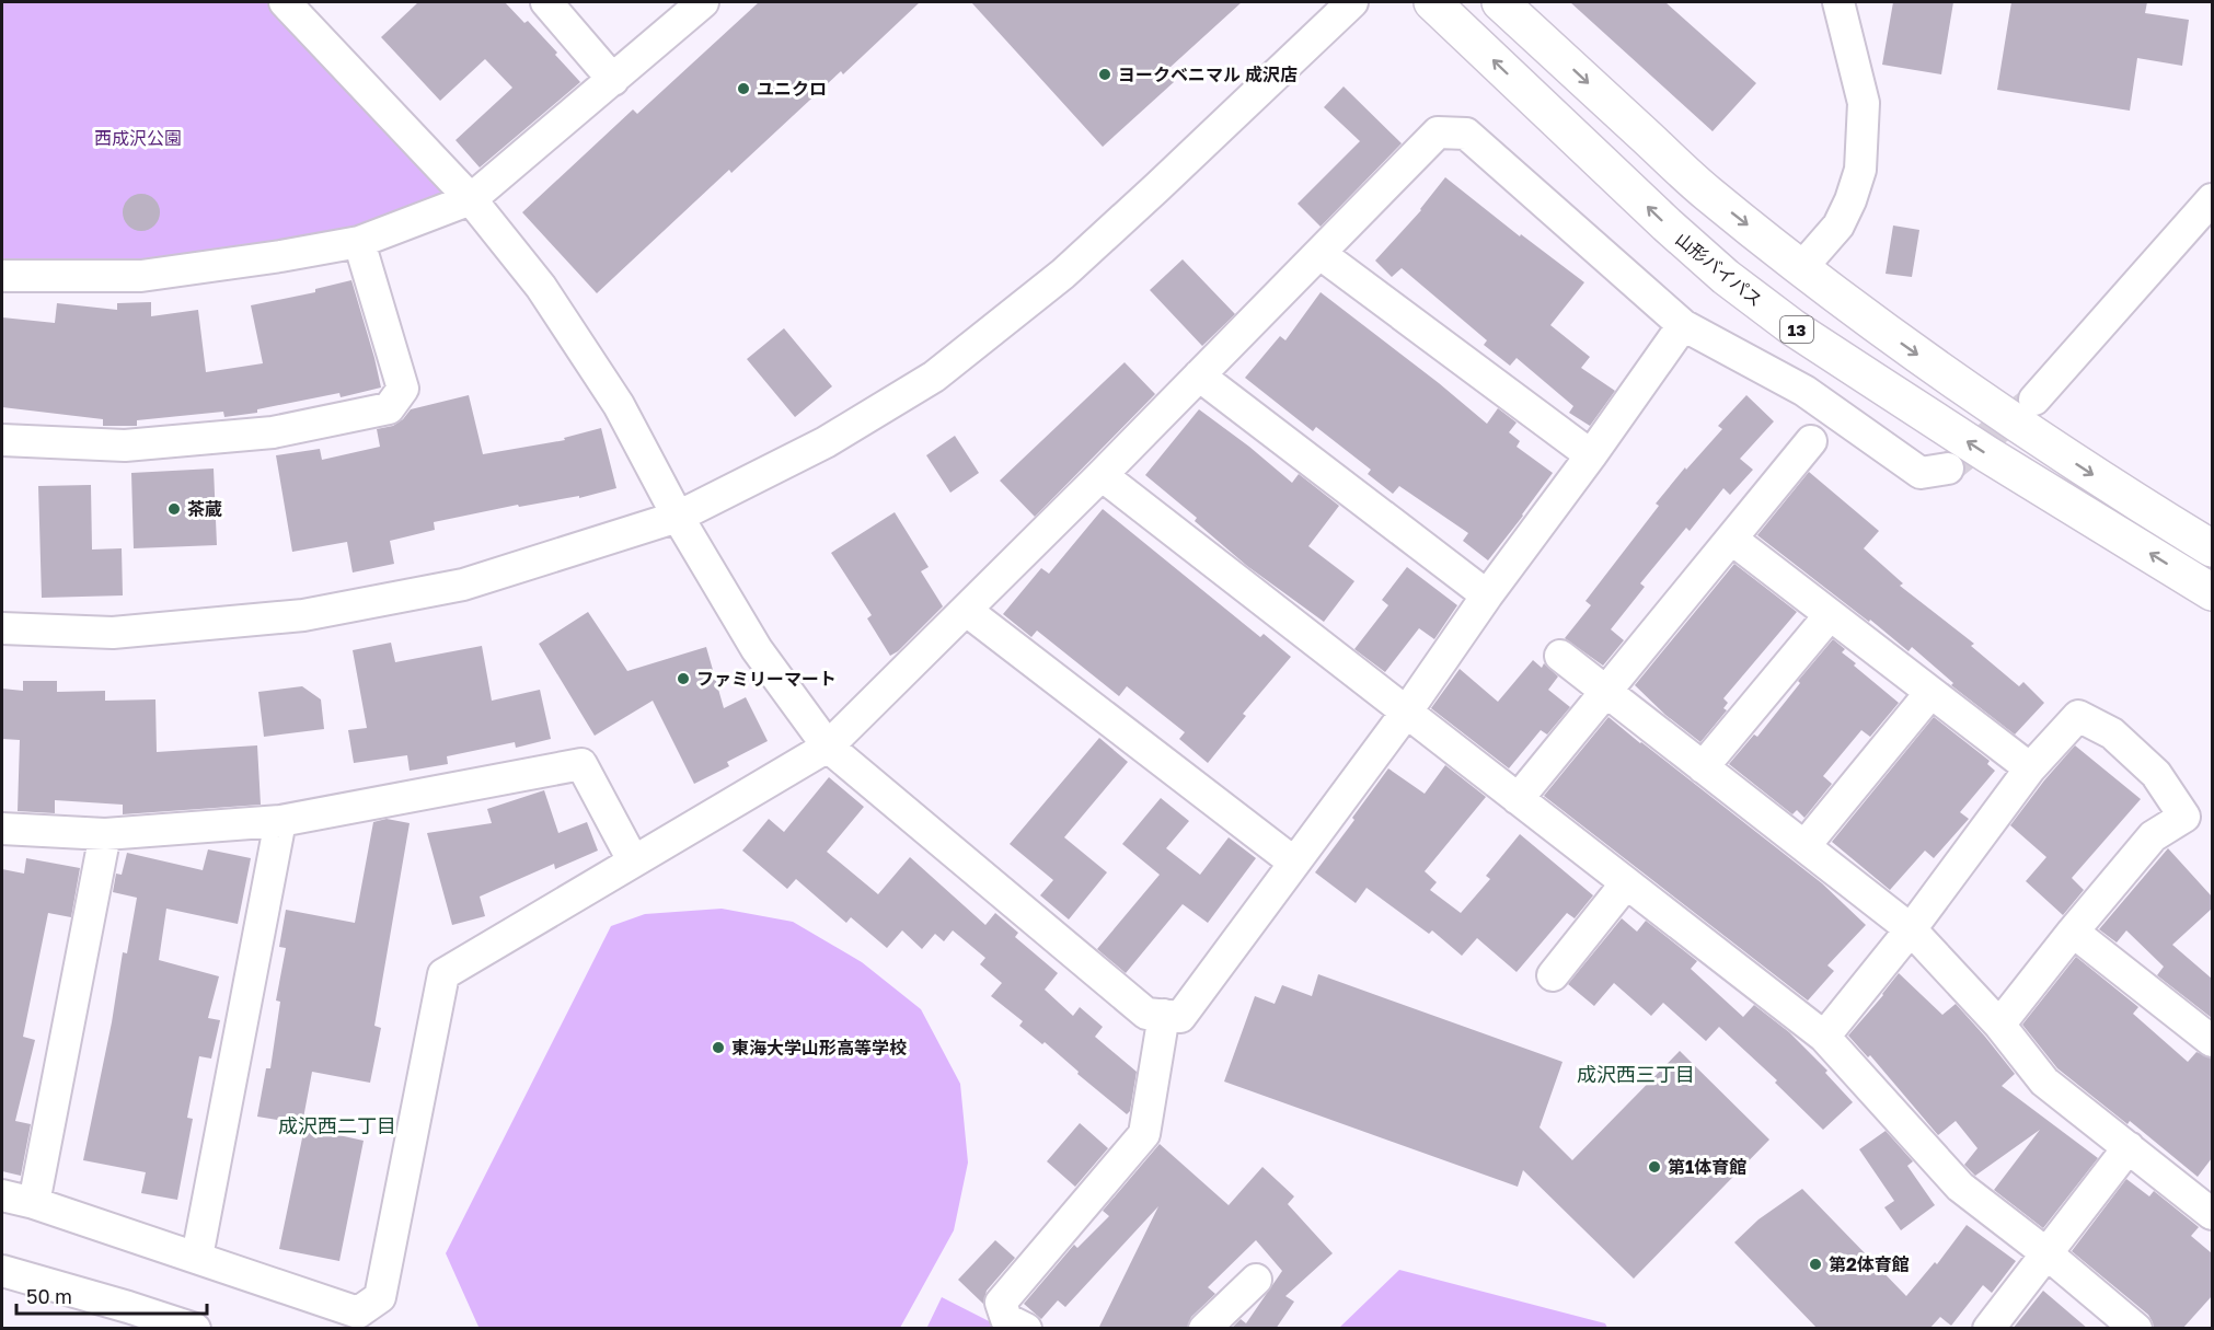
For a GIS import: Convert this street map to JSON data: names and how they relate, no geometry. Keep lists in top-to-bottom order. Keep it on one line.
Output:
{"streets":{"highway":["山形バイパス","13"]},"districts":["成沢西三丁目","成沢西二丁目"],"parks":["西成沢公園"],"places":["ヨークベニマル 成沢店","ユニクロ","茶蔵","ファミリーマート","東海大学山形高等学校","第1体育館","第2体育館"],"scale_bar":"50 m"}
